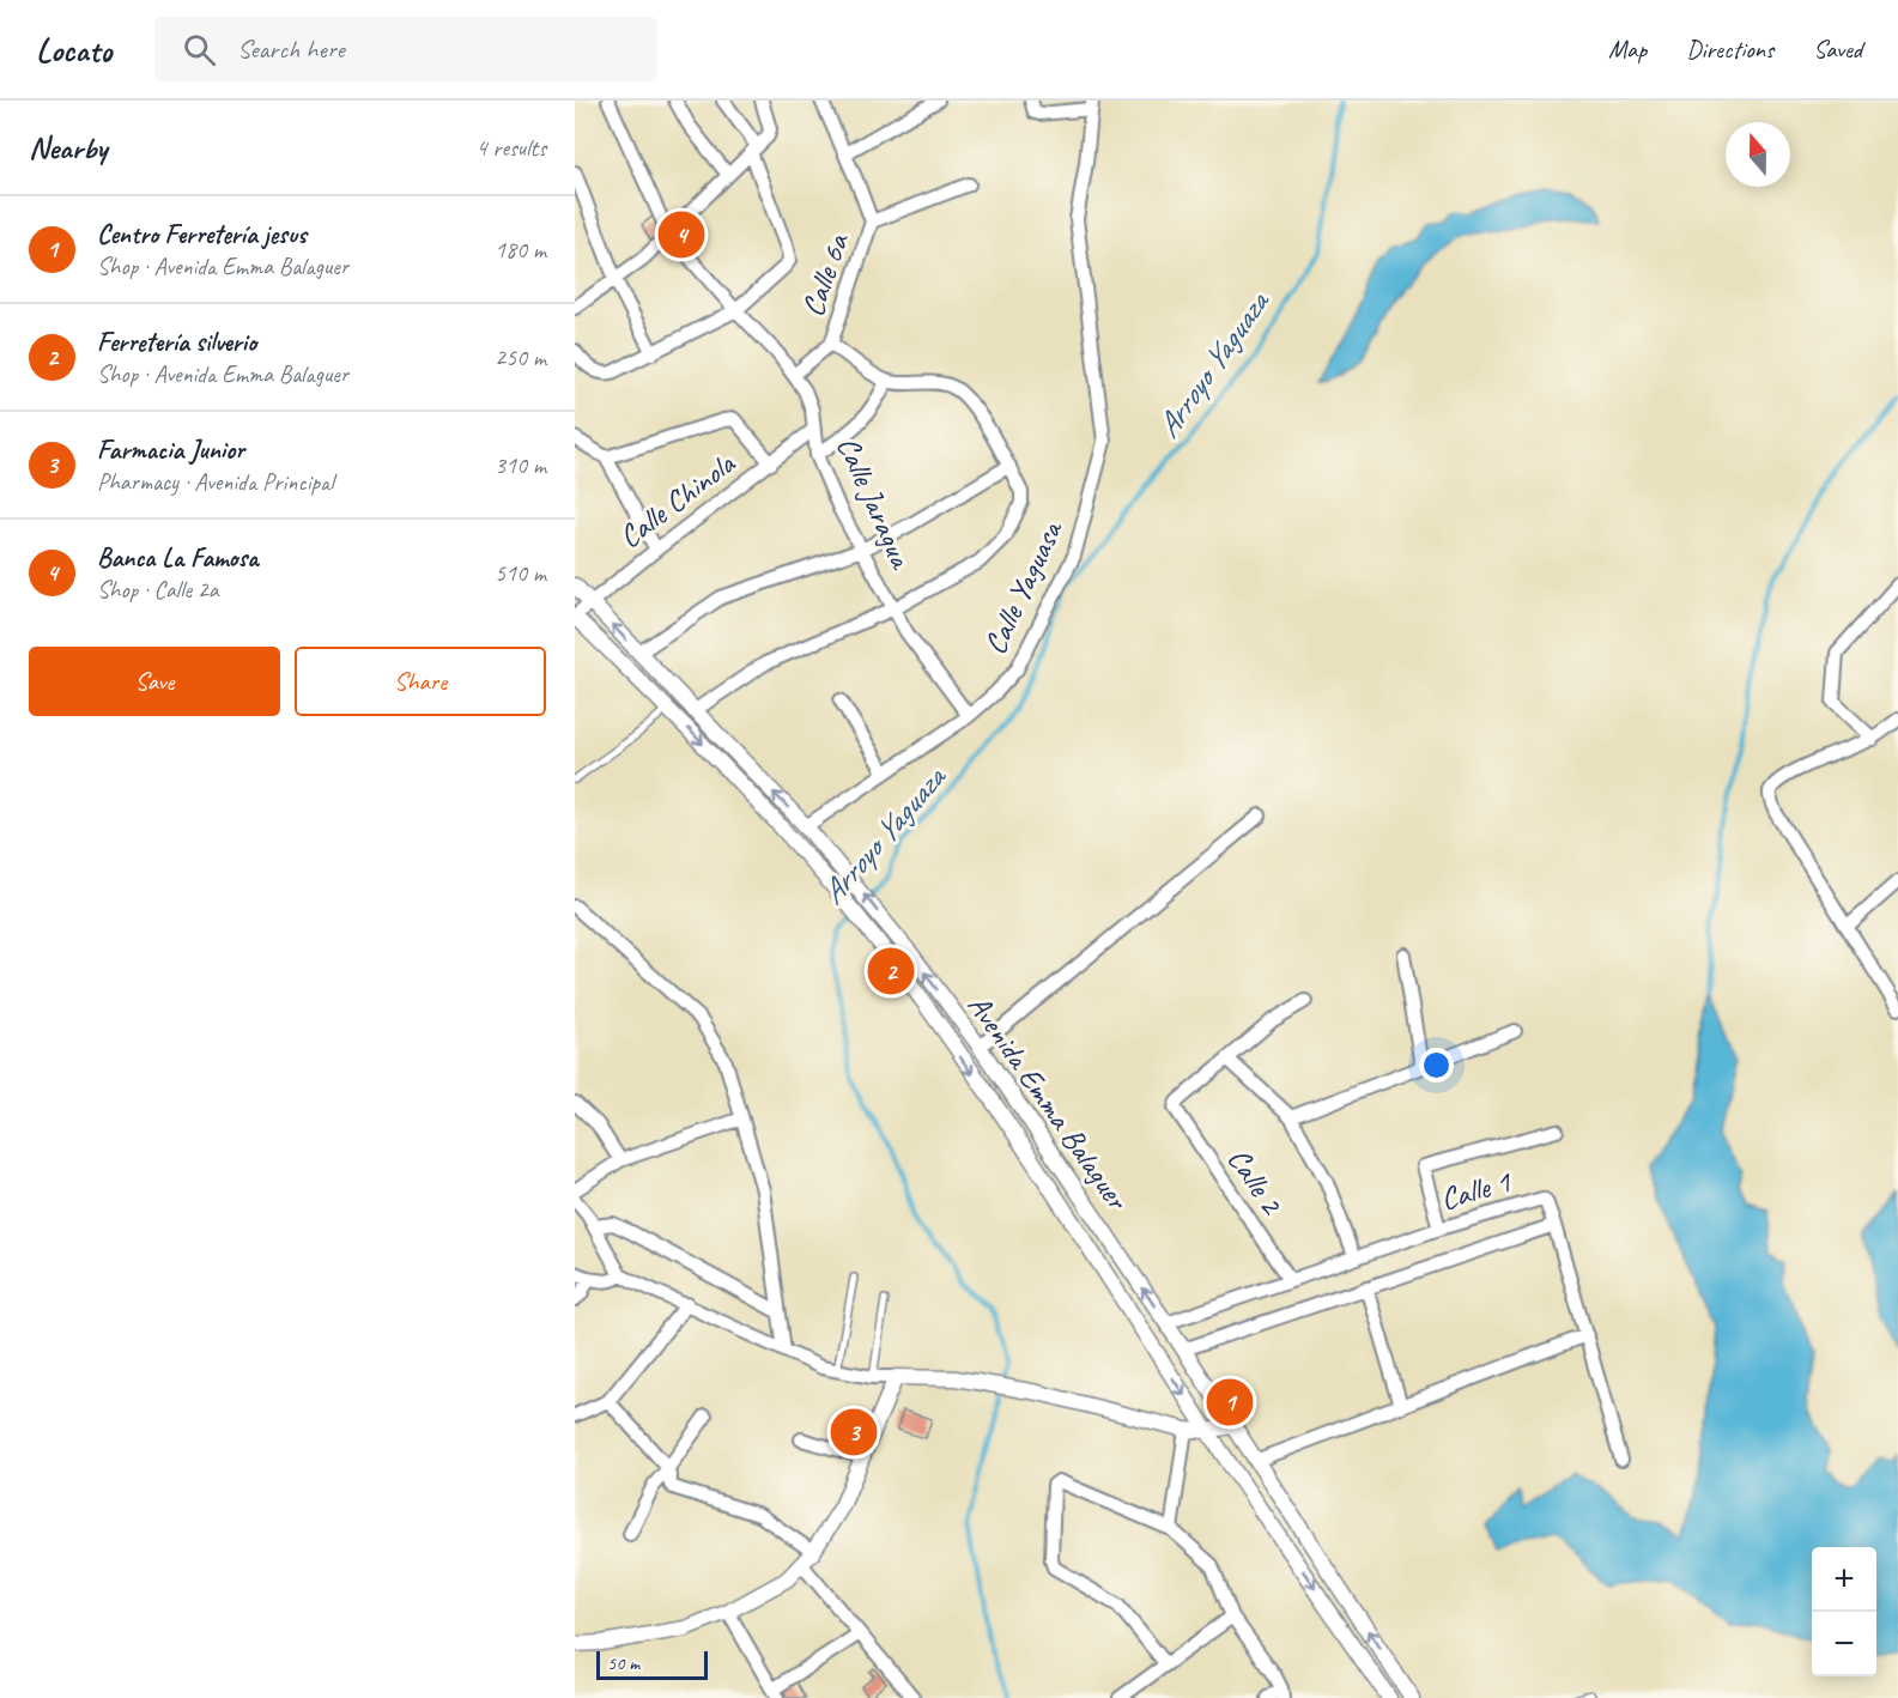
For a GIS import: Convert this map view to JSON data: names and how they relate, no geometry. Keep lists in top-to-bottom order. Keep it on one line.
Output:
{"streets":{"street":["Calle 6a","Calle Chinola","Calle Jaragua","Calle Yaguasa","Avenida Emma Balaguer","Calle 2","Calle 1"]},"crossings":[["Calle 6a","Calle Jaragua"],["Calle Chinola","Calle Jaragua"],["Calle Chinola","Avenida Emma Balaguer"],["Calle Jaragua","Calle Yaguasa"],["Calle Yaguasa","Avenida Emma Balaguer"],["Avenida Emma Balaguer","Calle 1"],["Calle 2","Calle 1"]],"water":["Arroyo Yaguaza"],"scale_bar":"50 m","north":"top","page":{"header":"Locato","search":"Search here","nav":["Map","Directions","Saved"],"heading":["Nearby","4 results"],"list":[{"mark":"1","name":"Centro Ferretería jesus","note":"Shop · Avenida Emma Balaguer","value":"180 m"},{"mark":"2","name":"Ferretería silverio","note":"Shop · Avenida Emma Balaguer","value":"250 m"},{"mark":"3","name":"Farmacia Junior","note":"Pharmacy · Avenida Principal","value":"310 m"},{"mark":"4","name":"Banca La Famosa","note":"Shop · Calle 2a","value":"510 m"}],"pins":["4","2","1","3"],"buttons":["Save","Share"],"map_buttons":["+","−"],"scale":"50 m"}}
